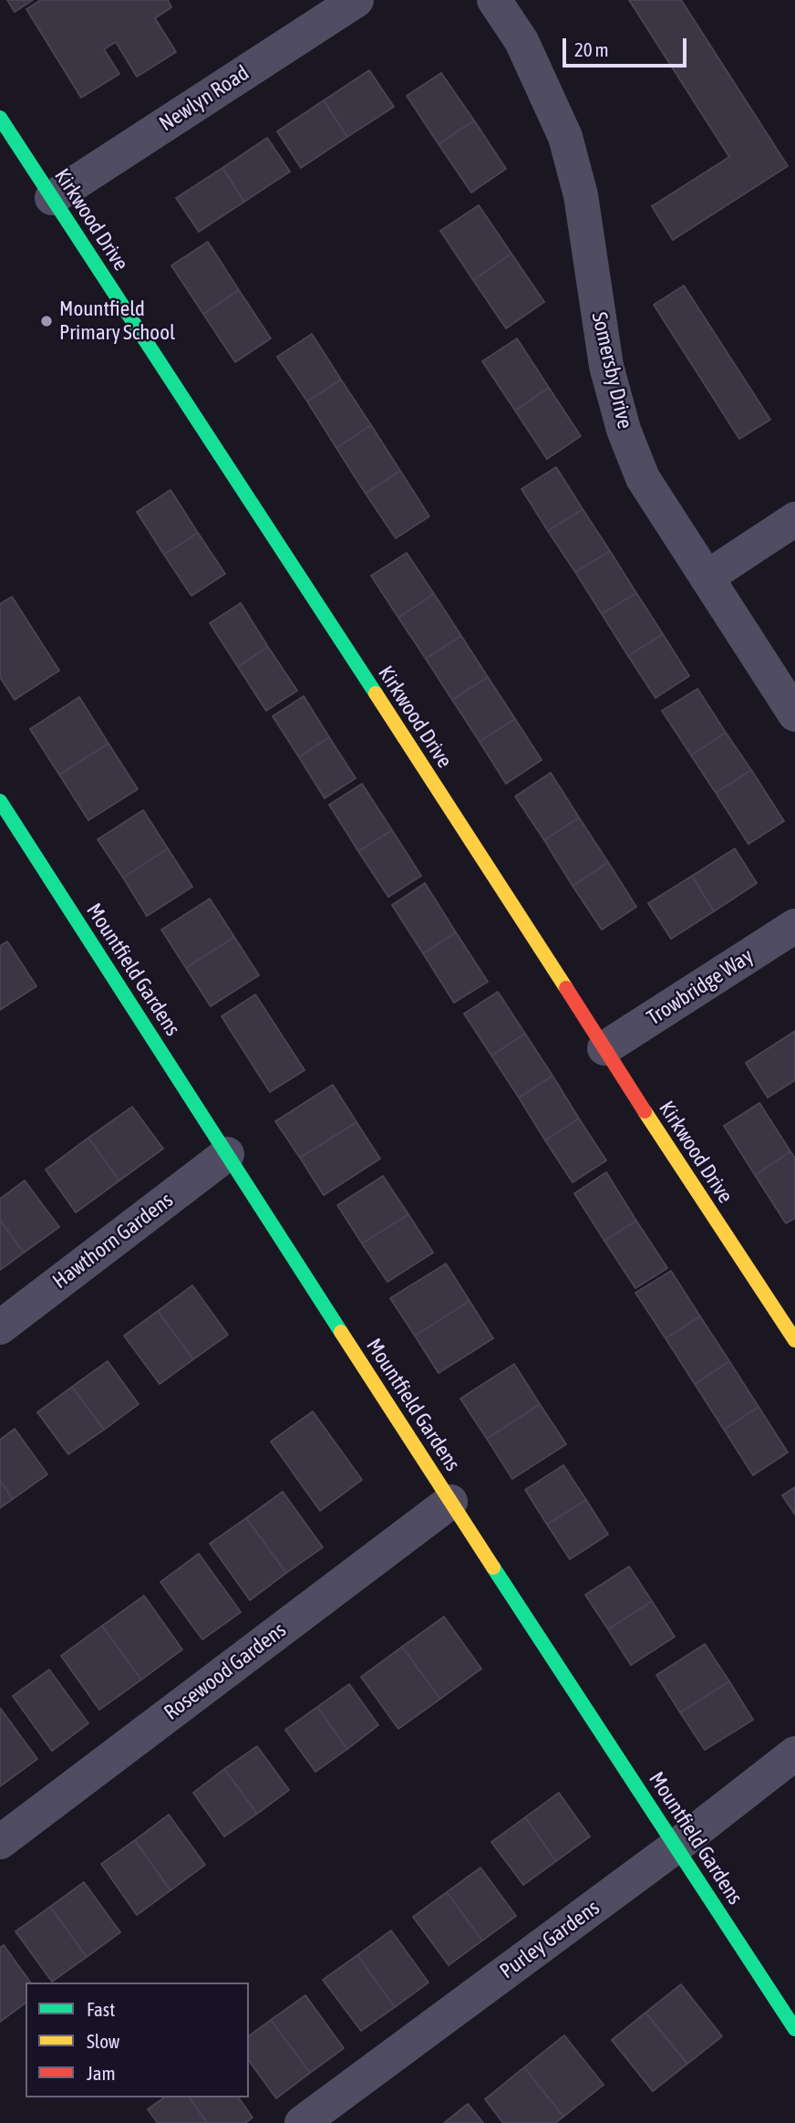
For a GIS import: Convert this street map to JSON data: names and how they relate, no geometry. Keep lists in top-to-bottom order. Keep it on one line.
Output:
{"streets":{"street":["Newlyn Road","Kirkwood Drive","Somersby Drive","Mountfield Gardens","Trowbridge Way","Hawthorn Gardens","Rosewood Gardens","Purley Gardens"]},"crossings":[["Newlyn Road","Kirkwood Drive"],["Kirkwood Drive","Trowbridge Way"],["Mountfield Gardens","Hawthorn Gardens"],["Mountfield Gardens","Rosewood Gardens"],["Mountfield Gardens","Purley Gardens"]],"places":["Mountfield Primary School"],"legend":["Fast","Slow","Jam"],"scale_bar":"20 m"}
